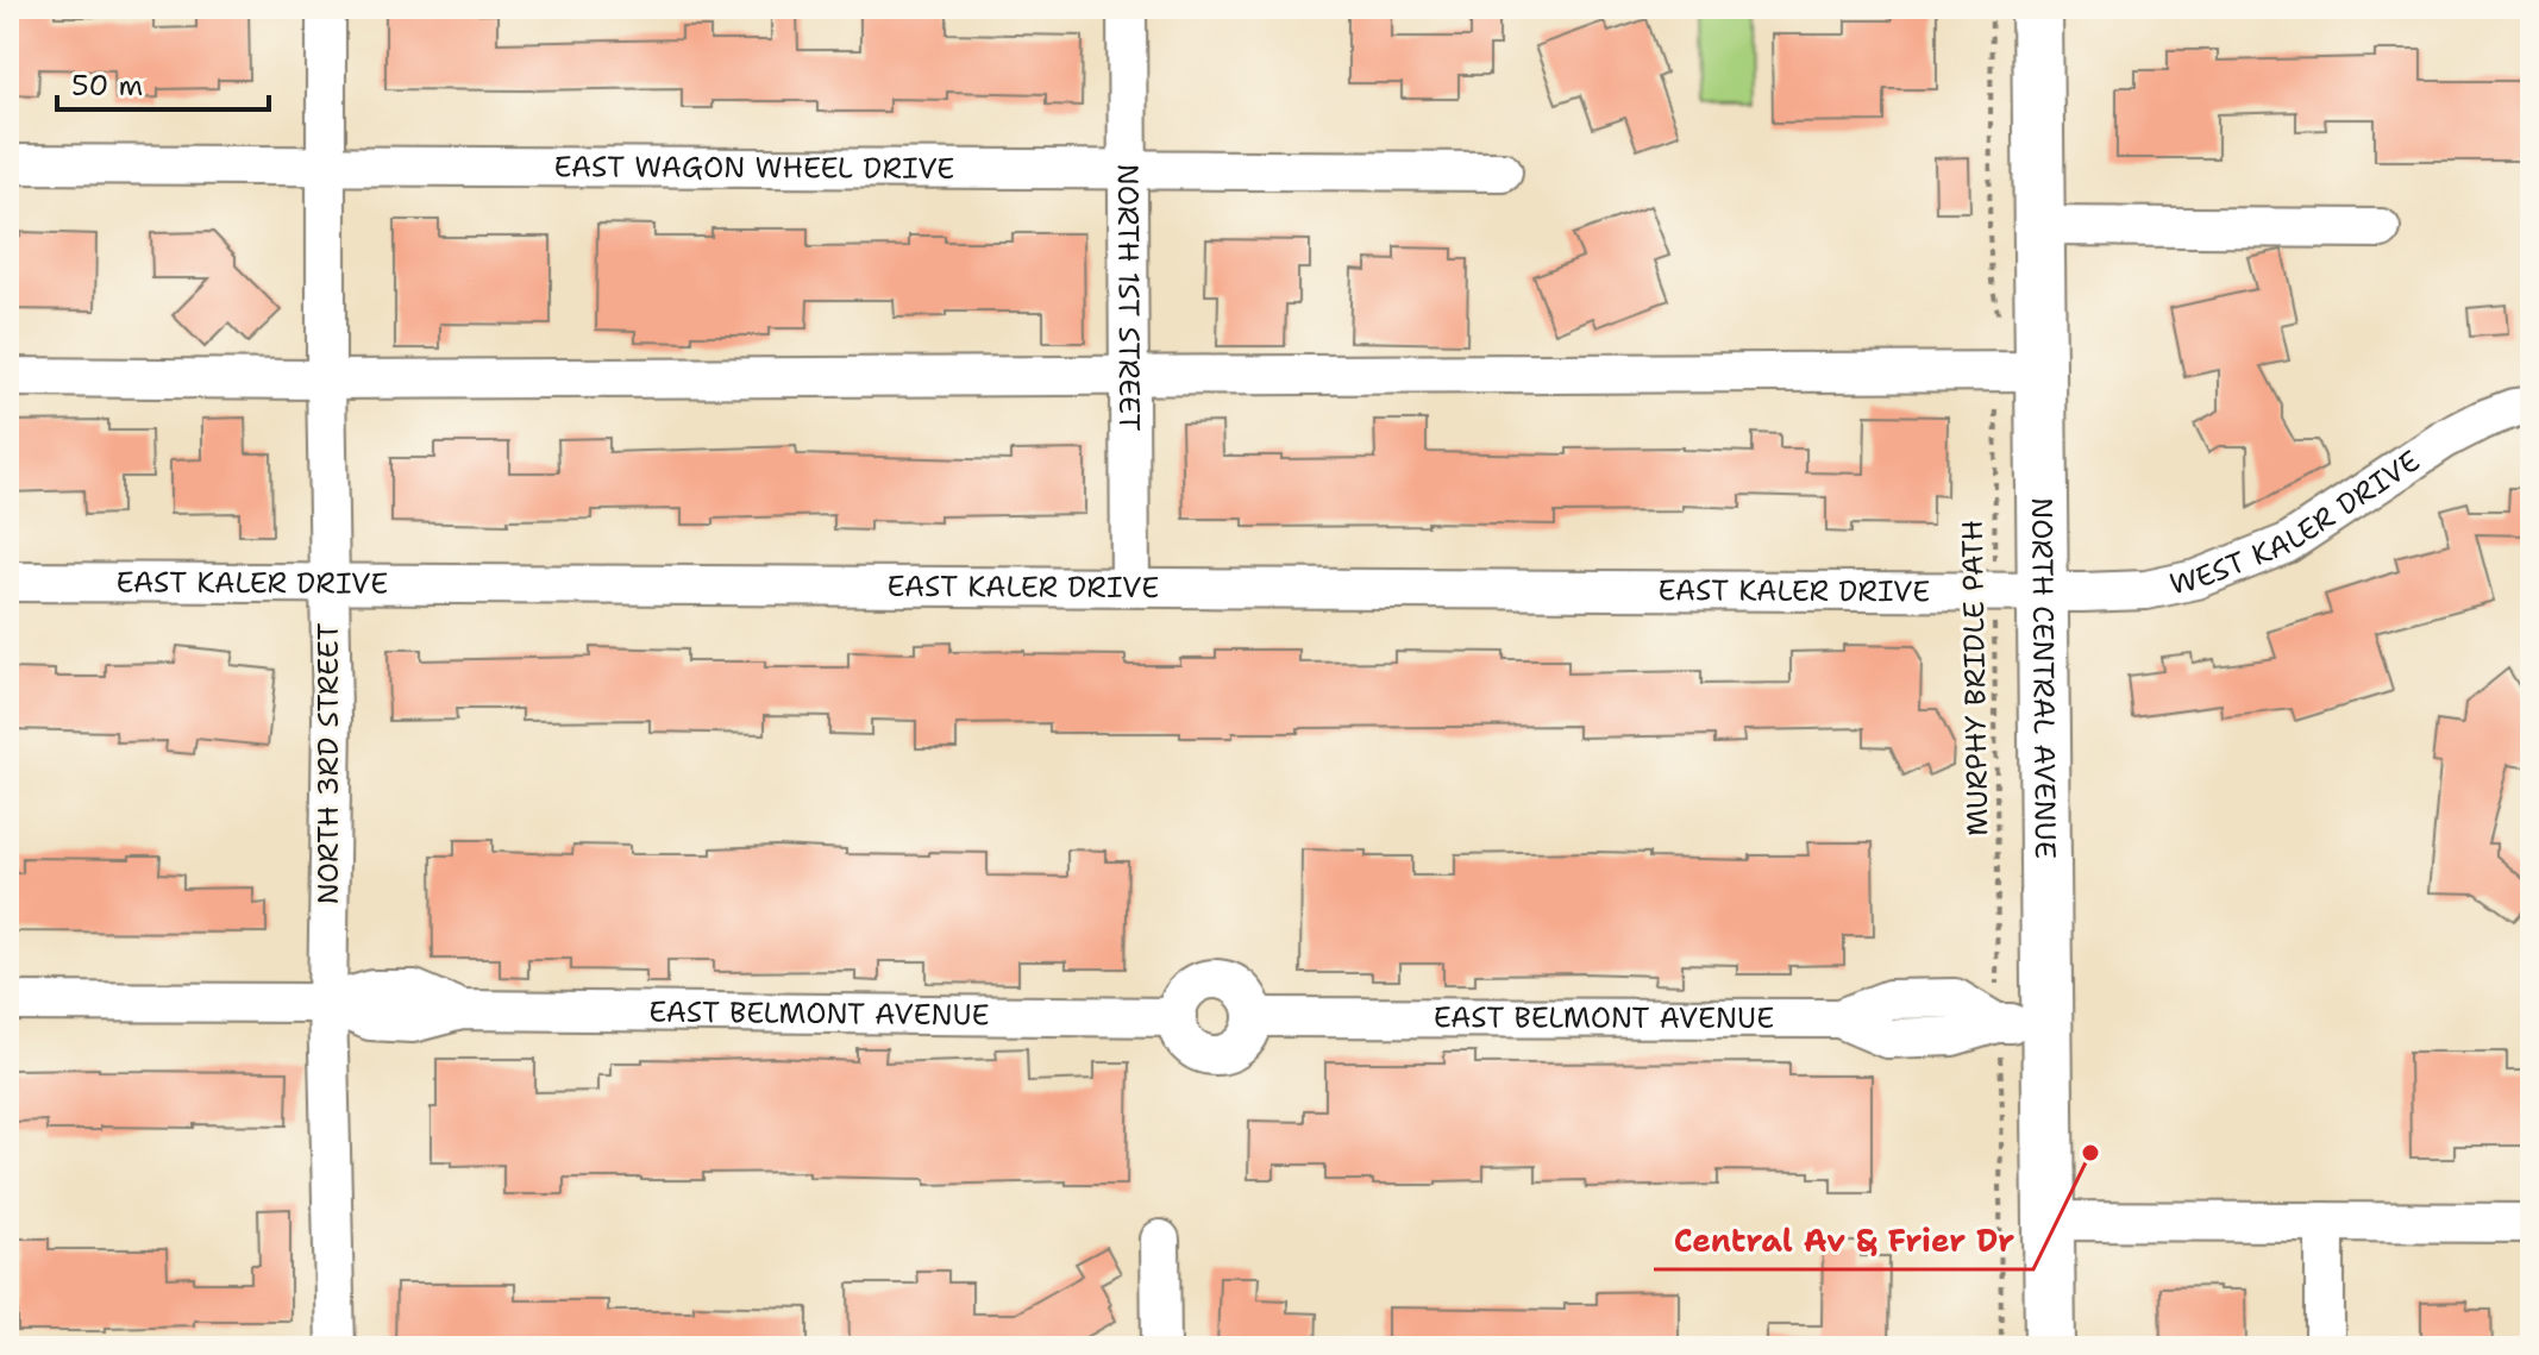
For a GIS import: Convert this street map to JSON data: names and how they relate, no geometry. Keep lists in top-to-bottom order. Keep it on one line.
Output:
{"streets":{"main road":["NORTH CENTRAL AVENUE"],"street":["EAST WAGON WHEEL DRIVE","NORTH 1ST STREET","WEST KALER DRIVE","EAST KALER DRIVE","NORTH 3RD STREET","EAST BELMONT AVENUE"],"path":["MURPHY BRIDLE PATH"]},"crossings":[["EAST WAGON WHEEL DRIVE","NORTH 1ST STREET"],["EAST WAGON WHEEL DRIVE","NORTH 3RD STREET"],["NORTH 1ST STREET","EAST KALER DRIVE"],["WEST KALER DRIVE","EAST KALER DRIVE"],["WEST KALER DRIVE","MURPHY BRIDLE PATH"],["WEST KALER DRIVE","NORTH CENTRAL AVENUE"],["EAST KALER DRIVE","MURPHY BRIDLE PATH"],["EAST KALER DRIVE","NORTH CENTRAL AVENUE"],["EAST KALER DRIVE","NORTH 3RD STREET"],["MURPHY BRIDLE PATH","NORTH CENTRAL AVENUE"],["MURPHY BRIDLE PATH","EAST BELMONT AVENUE"],["NORTH CENTRAL AVENUE","EAST BELMONT AVENUE"],["NORTH 3RD STREET","EAST BELMONT AVENUE"]],"places":["Central Av & Frier Dr"],"scale_bar":"50 m"}
